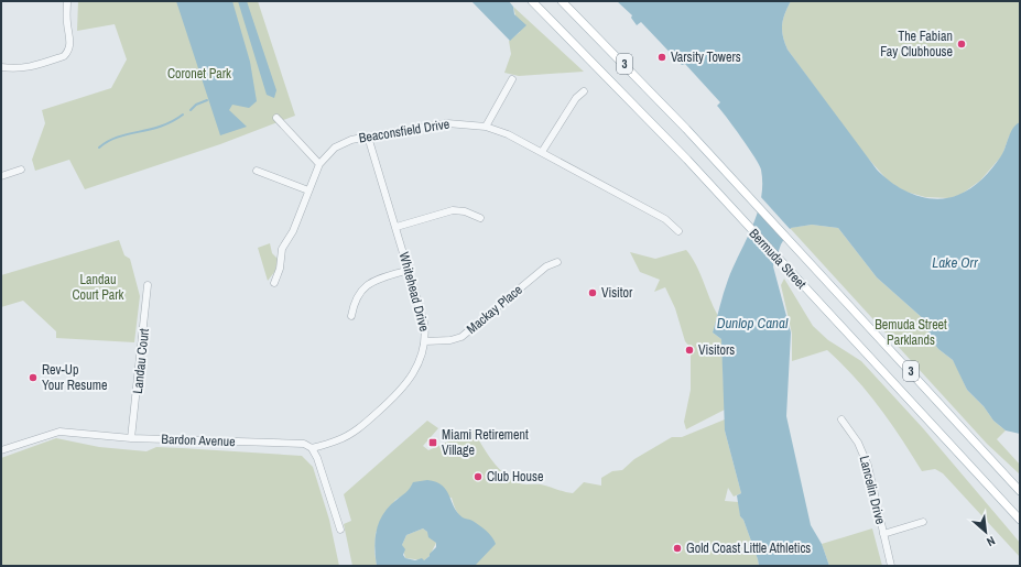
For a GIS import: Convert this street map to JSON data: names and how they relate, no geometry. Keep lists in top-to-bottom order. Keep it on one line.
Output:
{"streets":{"main road":["3","Bermuda Street"],"street":["Beaconsfield Drive","Whitehead Drive","Mackay Place","Landau Court","Bardon Avenue","Lancelin Drive"]},"crossings":[["Beaconsfield Drive","Whitehead Drive"],["Whitehead Drive","Mackay Place"],["Whitehead Drive","Bardon Avenue"],["Landau Court","Bardon Avenue"]],"water":["Lake Orr","Dunlop Canal"],"parks":["Coronet Park","Landau Court Park","Bemuda Street Parklands"],"places":{"other":["The Fabian Fay Clubhouse","Varsity Towers","Visitor","Visitors","Rev-Up Your Resume","Club House","Gold Coast Little Athletics"],"transit":["Miami Retirement Village"]},"north":"bottom right"}
